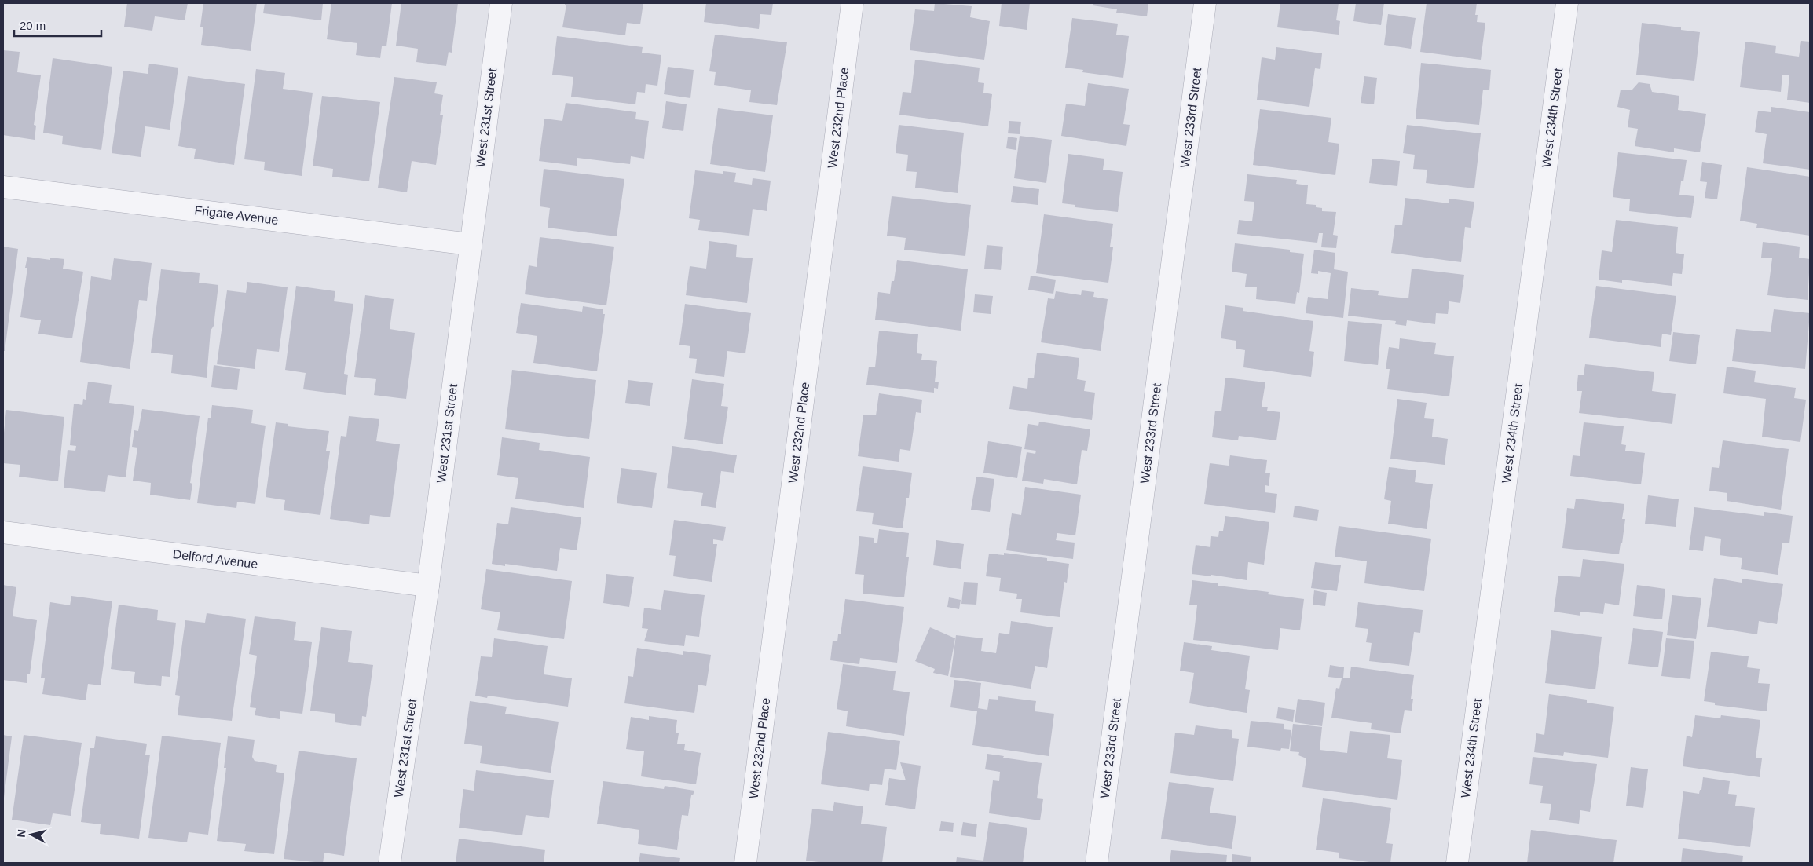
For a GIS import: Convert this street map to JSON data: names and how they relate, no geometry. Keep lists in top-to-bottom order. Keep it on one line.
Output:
{"streets":{"street":["West 231st Street","West 232nd Place","West 233rd Street","West 234th Street","Frigate Avenue","Delford Avenue"]},"crossings":[["West 231st Street","Frigate Avenue"],["West 231st Street","Delford Avenue"]],"scale_bar":"20 m","north":"left"}
